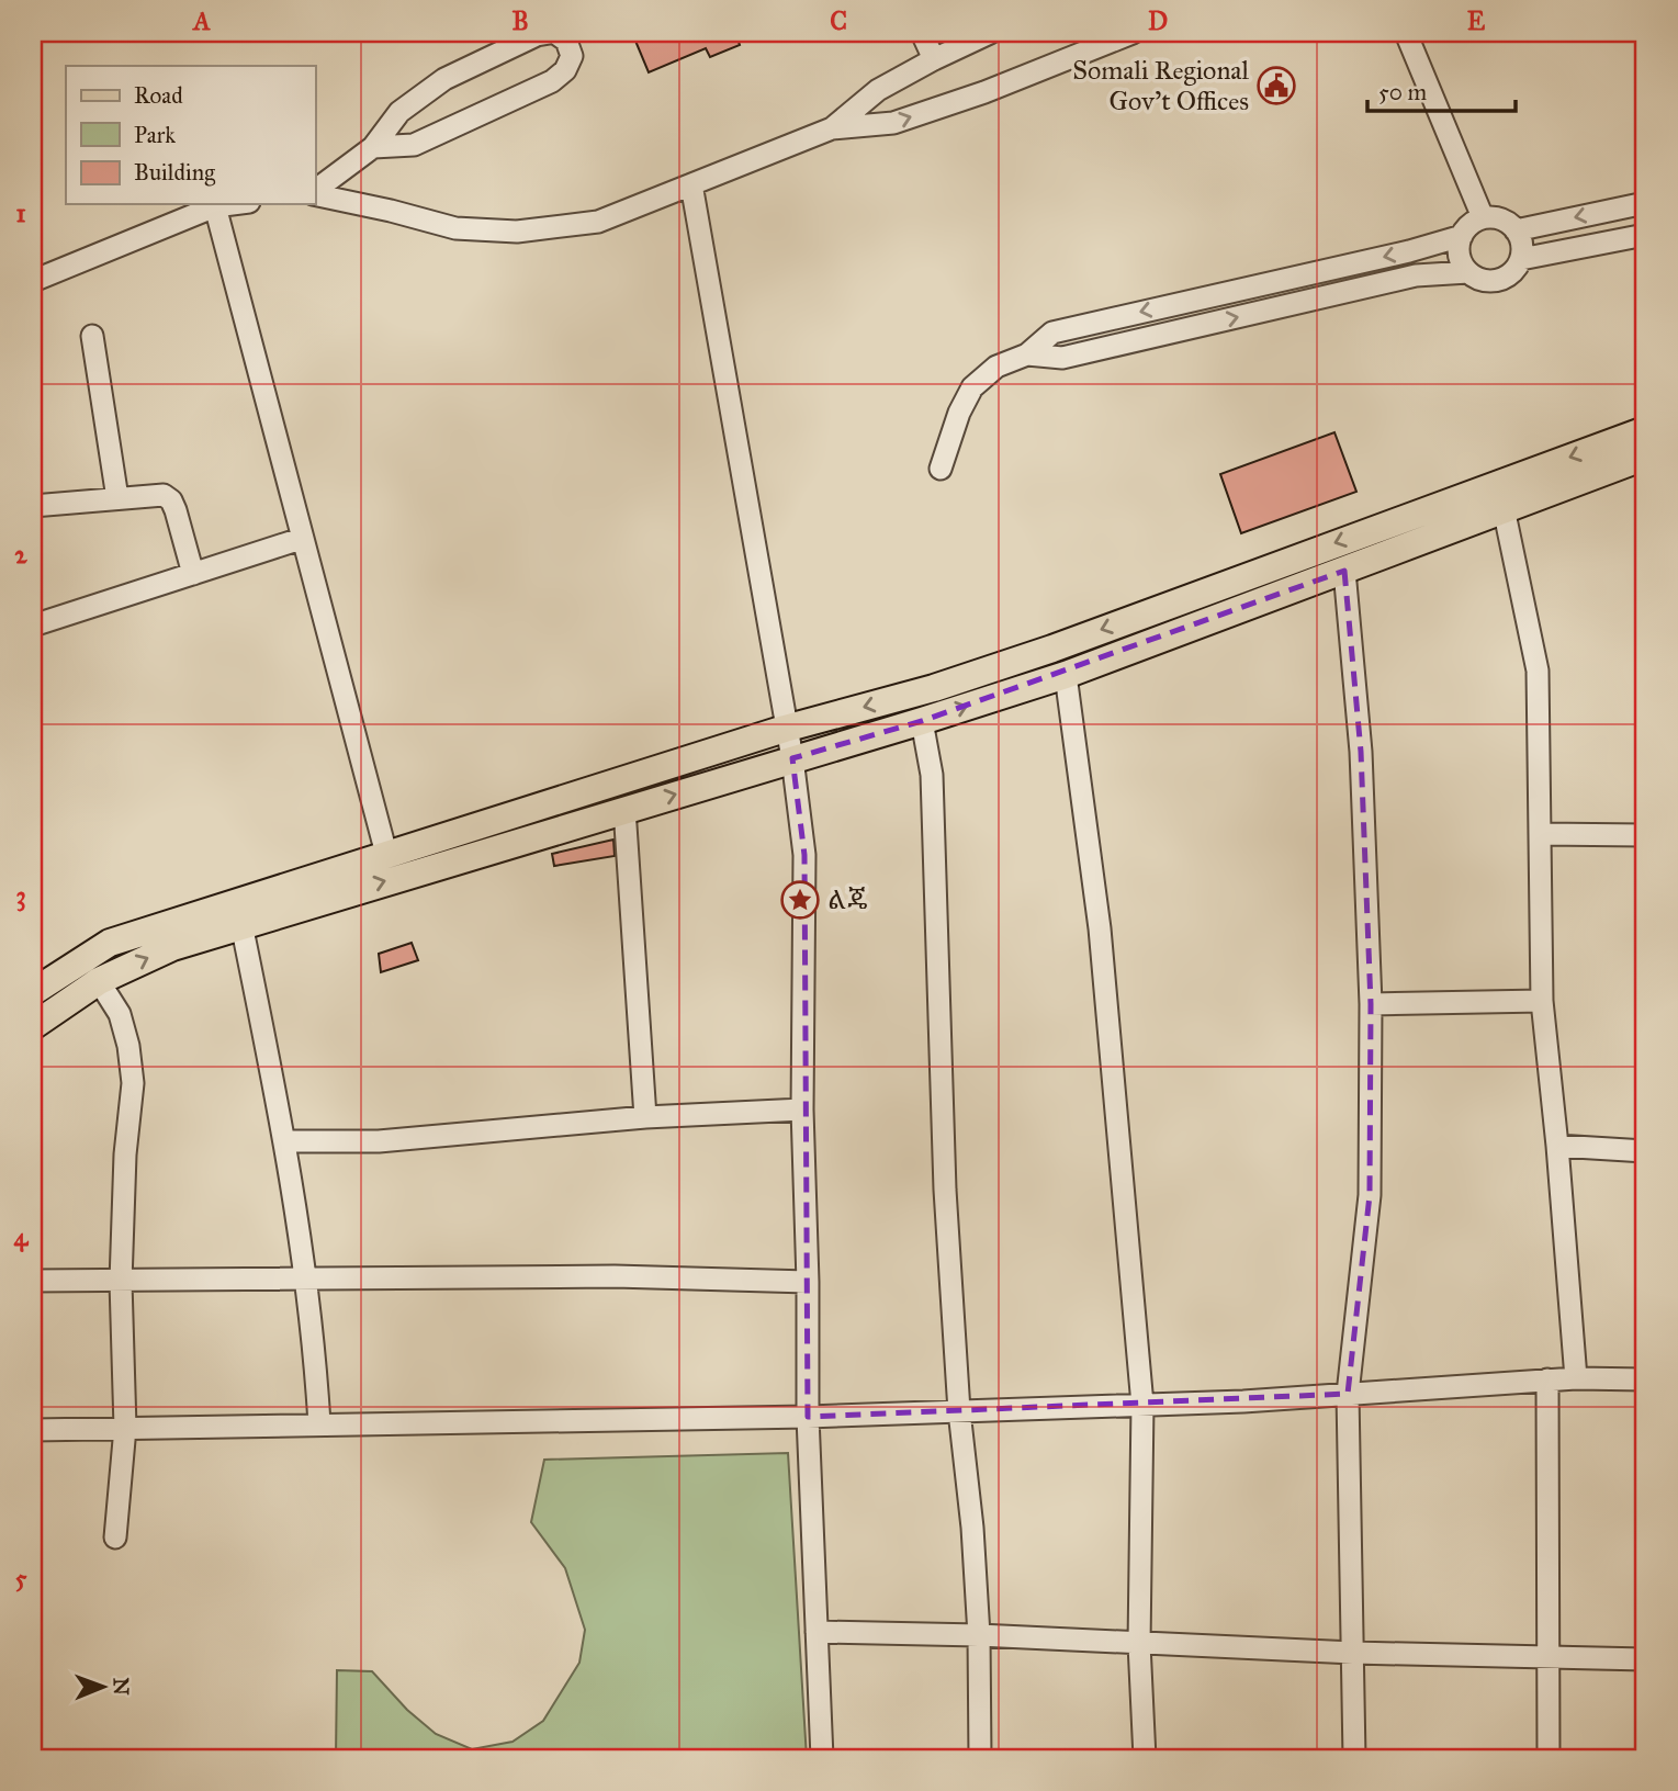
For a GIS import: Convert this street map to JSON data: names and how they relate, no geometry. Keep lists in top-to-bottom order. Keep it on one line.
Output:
{"places":{"public building":["Somali Regional Gov't Offices"],"place":["ልጄ"]},"legend":["Road","Park","Building"],"scale_bar":"50 m","north":"right","grid":{"columns":["A","B","C","D","E"],"rows":["1","2","3","4","5"]}}
